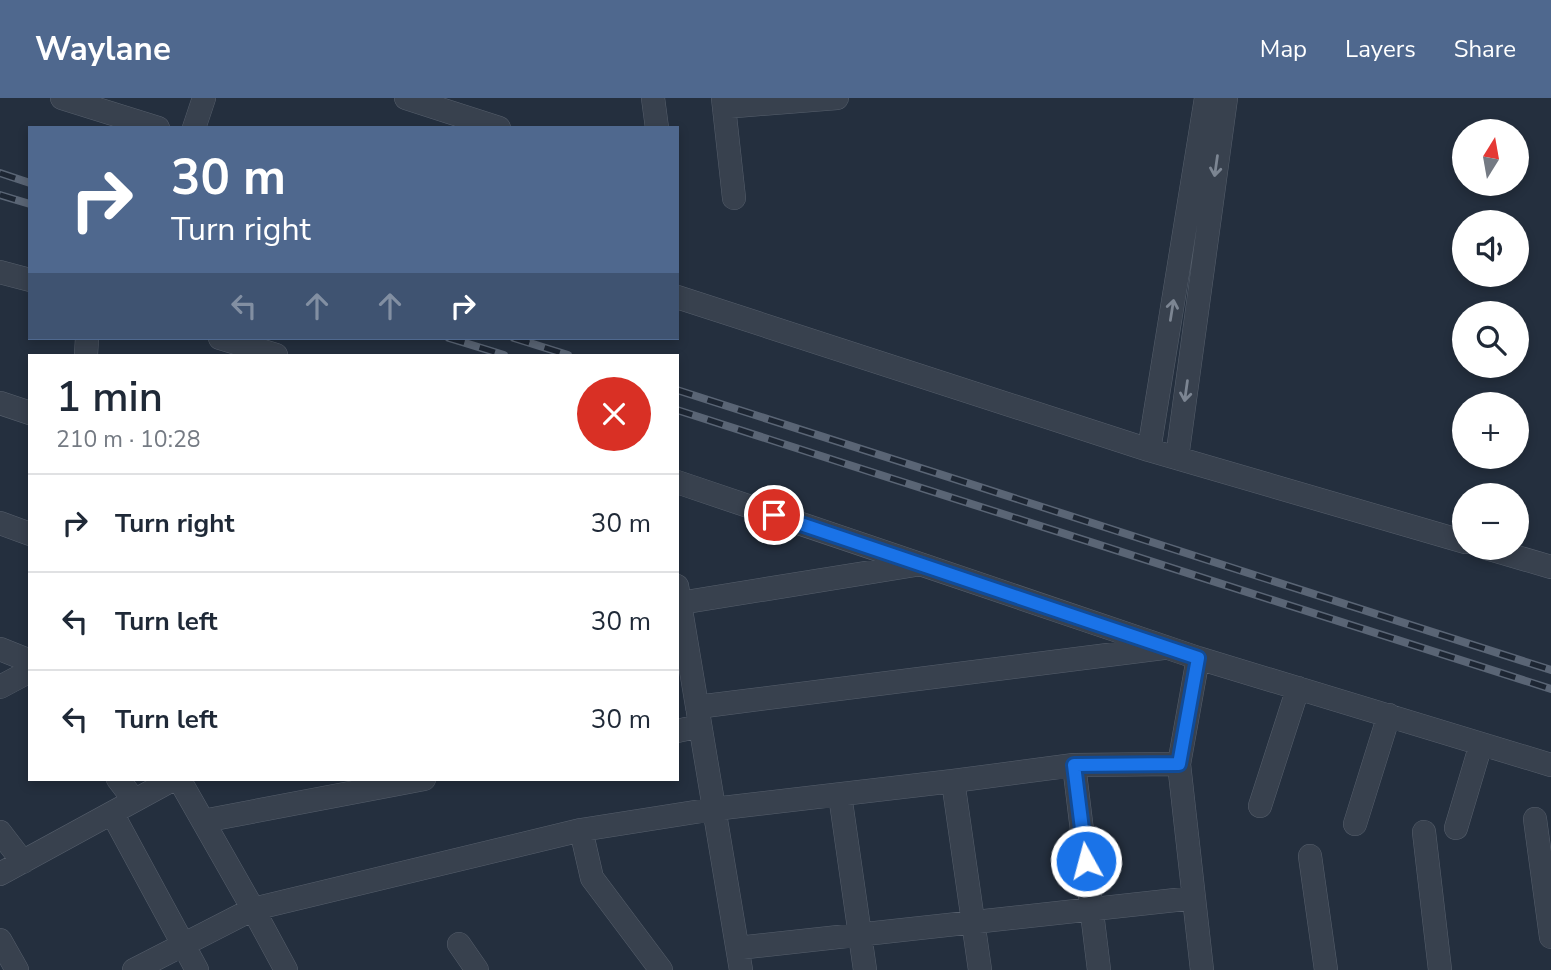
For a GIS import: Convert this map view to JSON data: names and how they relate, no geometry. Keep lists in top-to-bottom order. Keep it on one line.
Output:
{"north":"top","page":{"header":"Waylane","nav":["Map","Layers","Share"],"map_buttons":["+","−"],"turn":["30 m","Turn right"],"heading":["1 min","210 m · 10:28"],"list":[{"name":"Turn right","value":"30 m"},{"name":"Turn left","value":"30 m"},{"name":"Turn left","value":"30 m"}]}}
